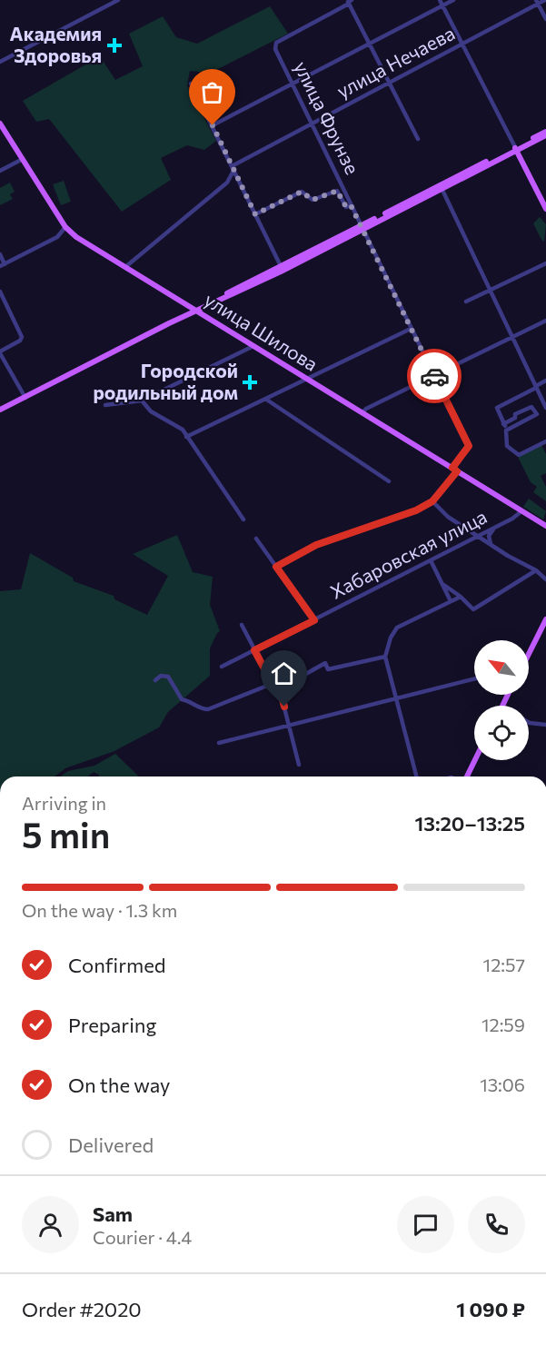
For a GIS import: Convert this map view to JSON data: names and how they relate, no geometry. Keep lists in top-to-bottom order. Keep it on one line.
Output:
{"streets":{"main road":["улица Шилова"],"street":["улица Нечаева","улица Фрунзе","Хабаровская улица"]},"crossings":[["улица Нечаева","улица Фрунзе"],["улица Нечаева","улица Шилова"],["улица Фрунзе","улица Шилова"],["улица Шилова","Хабаровская улица"]],"places":{"health":["Академия Здоровья","Городской родильный дом"]},"north":"top left","page":{"heading":["5 min","Arriving in","13:20–13:25"],"panel":["Sam","Courier · 4.4","Order #2020","1 090 ₽"],"bar":"On the way · 1.3 km","list":[["Confirmed","12:57"],["Preparing","12:59"],["On the way","13:06"],"Delivered"]}}
